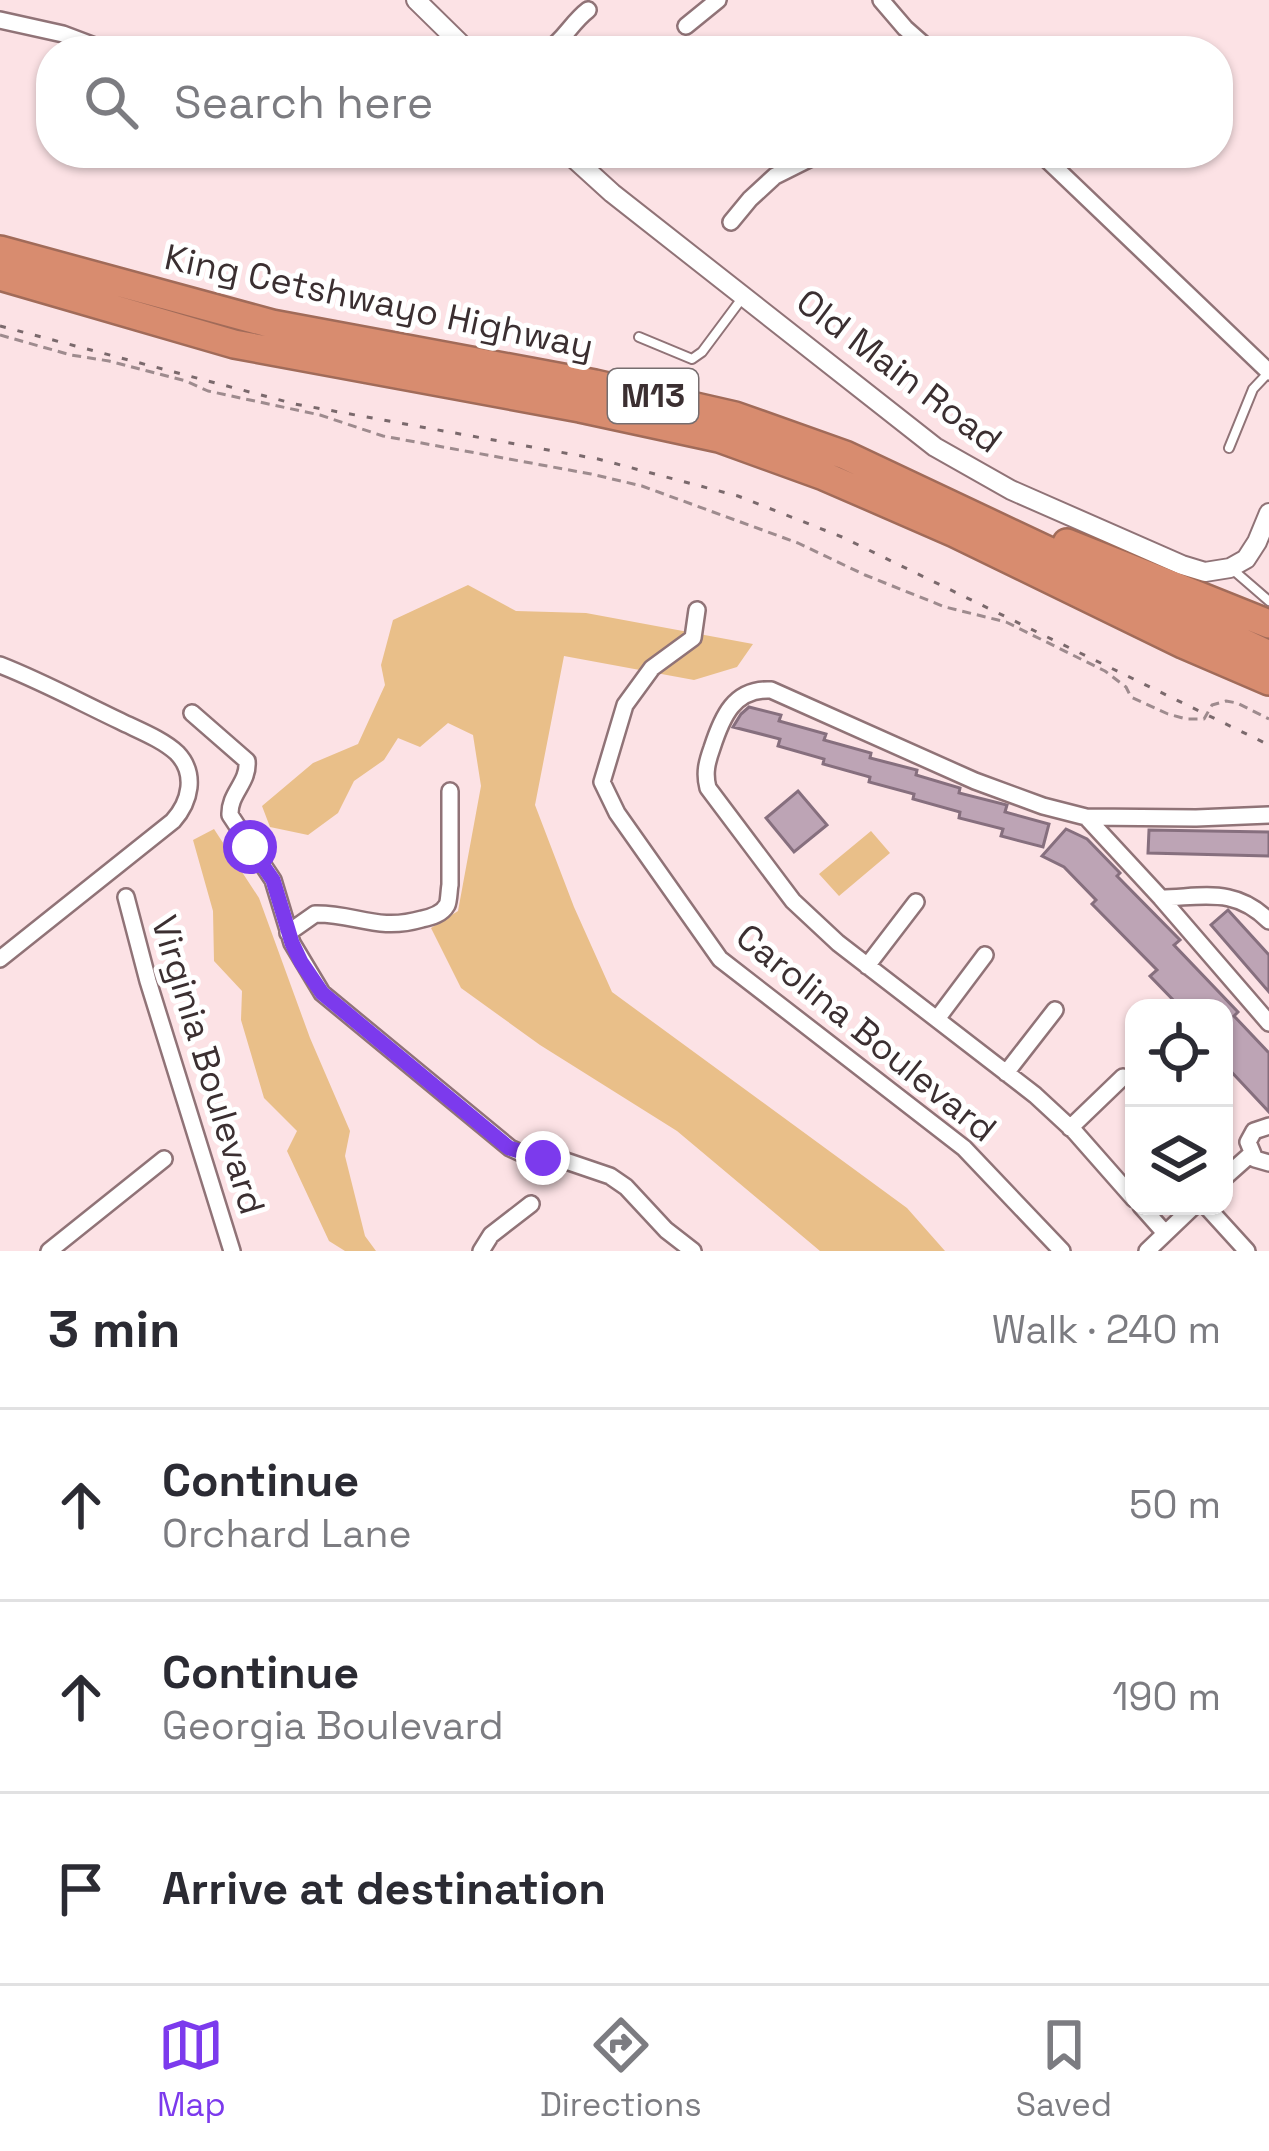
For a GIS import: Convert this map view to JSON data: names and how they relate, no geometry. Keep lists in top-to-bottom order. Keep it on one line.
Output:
{"streets":{"highway":["King Cetshwayo Highway","M13"],"street":["Old Main Road","Carolina Boulevard","Virginia Boulevard"]},"page":{"search":"Search here","heading":["3 min","Walk · 240 m"],"list":[["Continue","Orchard Lane","50 m"],["Continue","Georgia Boulevard","190 m"],"Arrive at destination"],"nav":["Map","Directions","Saved"]}}
